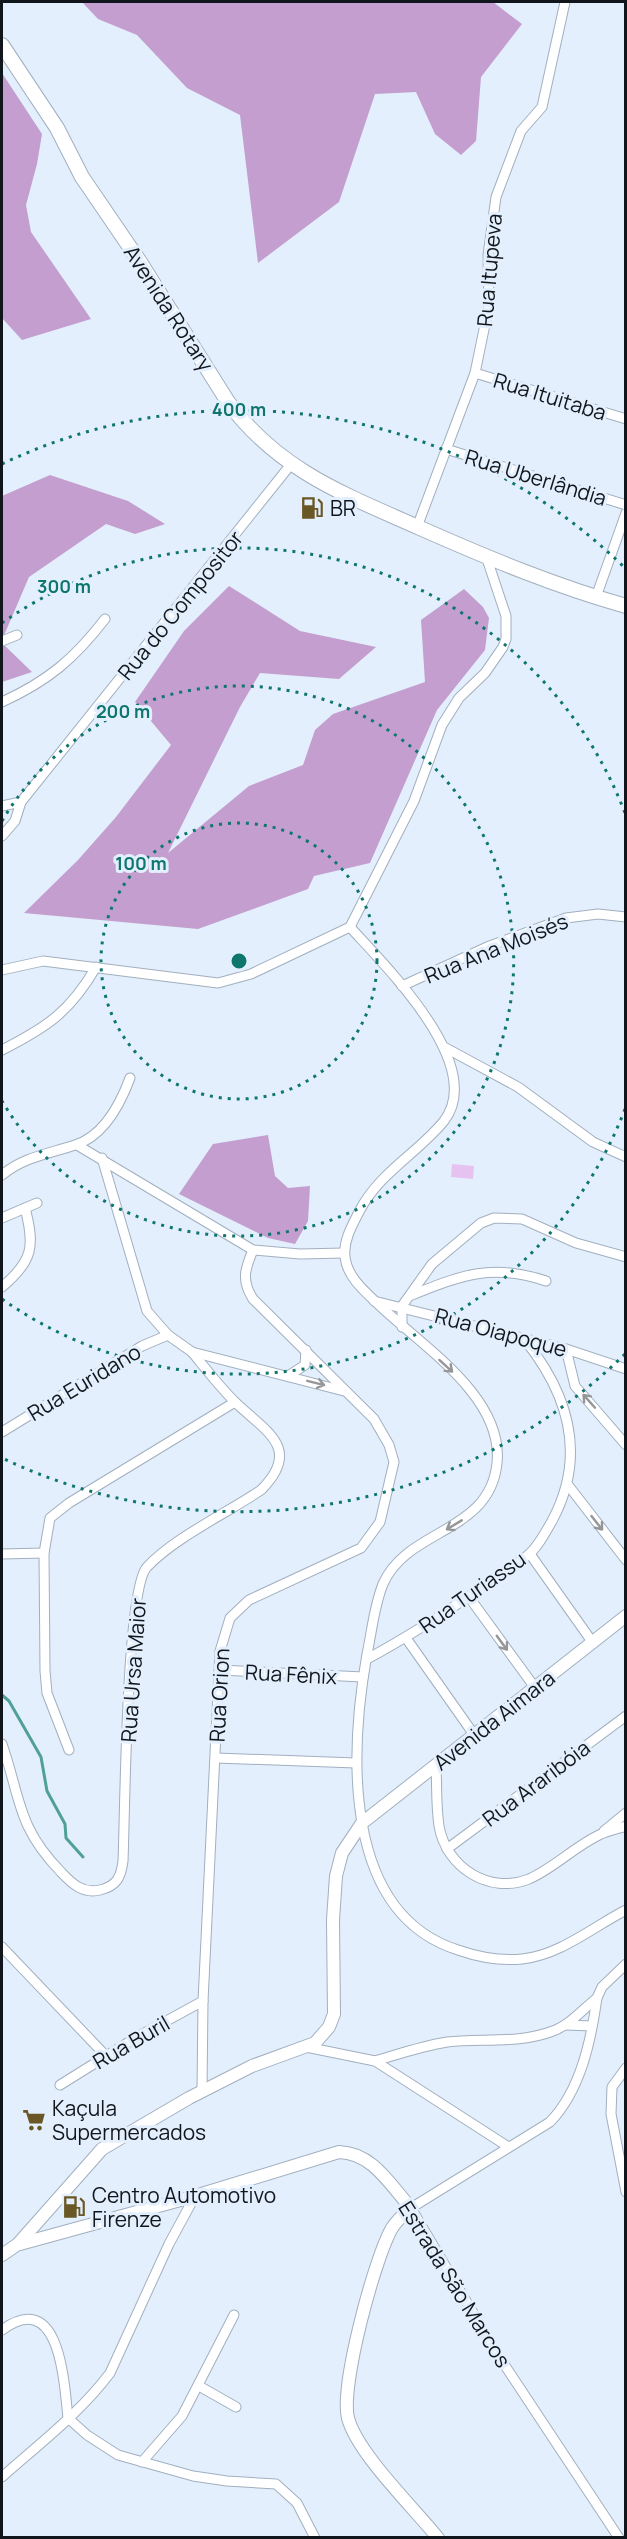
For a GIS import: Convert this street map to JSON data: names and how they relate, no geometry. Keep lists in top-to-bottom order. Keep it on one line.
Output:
{"streets":{"main road":["Avenida Rotary","Avenida Aimara","Estrada São Marcos"],"street":["Rua Itupeva","Rua Ituitaba","Rua Uberlândia","Rua do Compositor","Rua Ana Moisés","Rua Oiapoque","Rua Euridano","Rua Turiassu","Rua Ursa Maior","Rua Fênix","Rua Orion","Rua Araribóia","Rua Buril"]},"crossings":[["Rua Itupeva","Avenida Rotary"],["Rua Itupeva","Rua Ituitaba"],["Rua Itupeva","Rua Uberlândia"],["Avenida Rotary","Rua do Compositor"],["Rua Oiapoque","Rua Turiassu"],["Rua Fênix","Rua Orion"],["Rua Orion","Rua Buril"]],"places":{"fuel station":["BR","Centro Automotivo Firenze"],"supermarket":["Kaçula Supermercados"]},"rings":["400 m","300 m","200 m","100 m"]}
